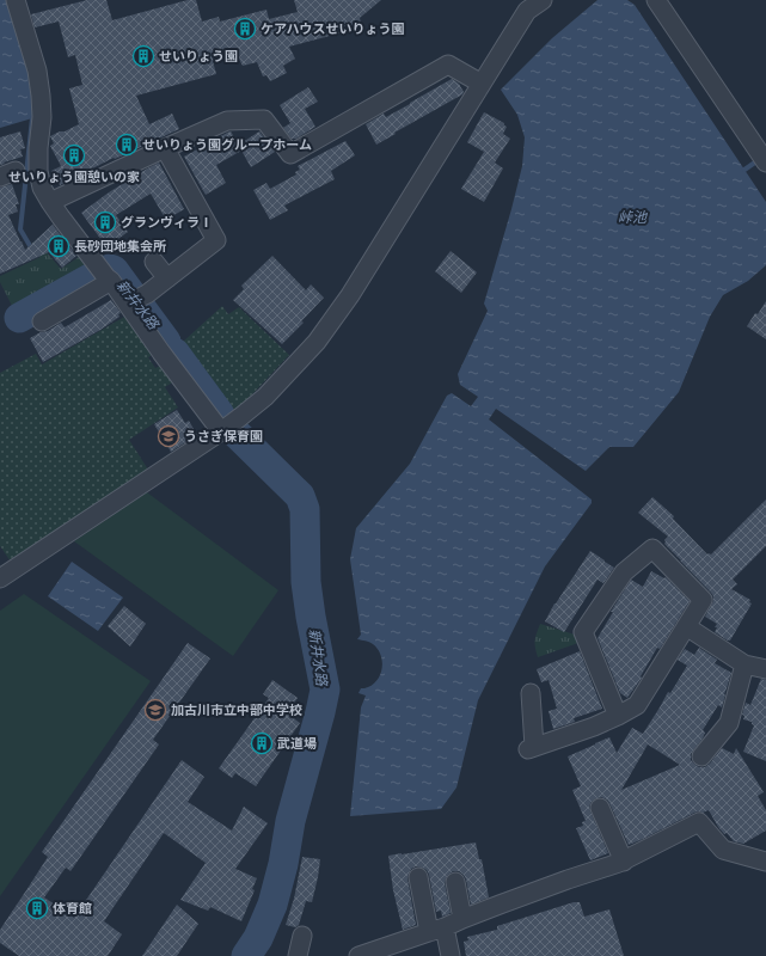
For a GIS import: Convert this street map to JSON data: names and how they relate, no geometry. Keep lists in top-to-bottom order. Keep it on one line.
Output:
{"water":["峠池","新井水路"],"places":{"building":["ケアハウスせいりょう園","せいりょう園","せいりょう園グループホーム","せいりょう園憩いの家","グランヴィラⅠ","長砂団地集会所","武道場","体育館"],"school or university":["うさぎ保育園","加古川市立中部中学校"]}}
